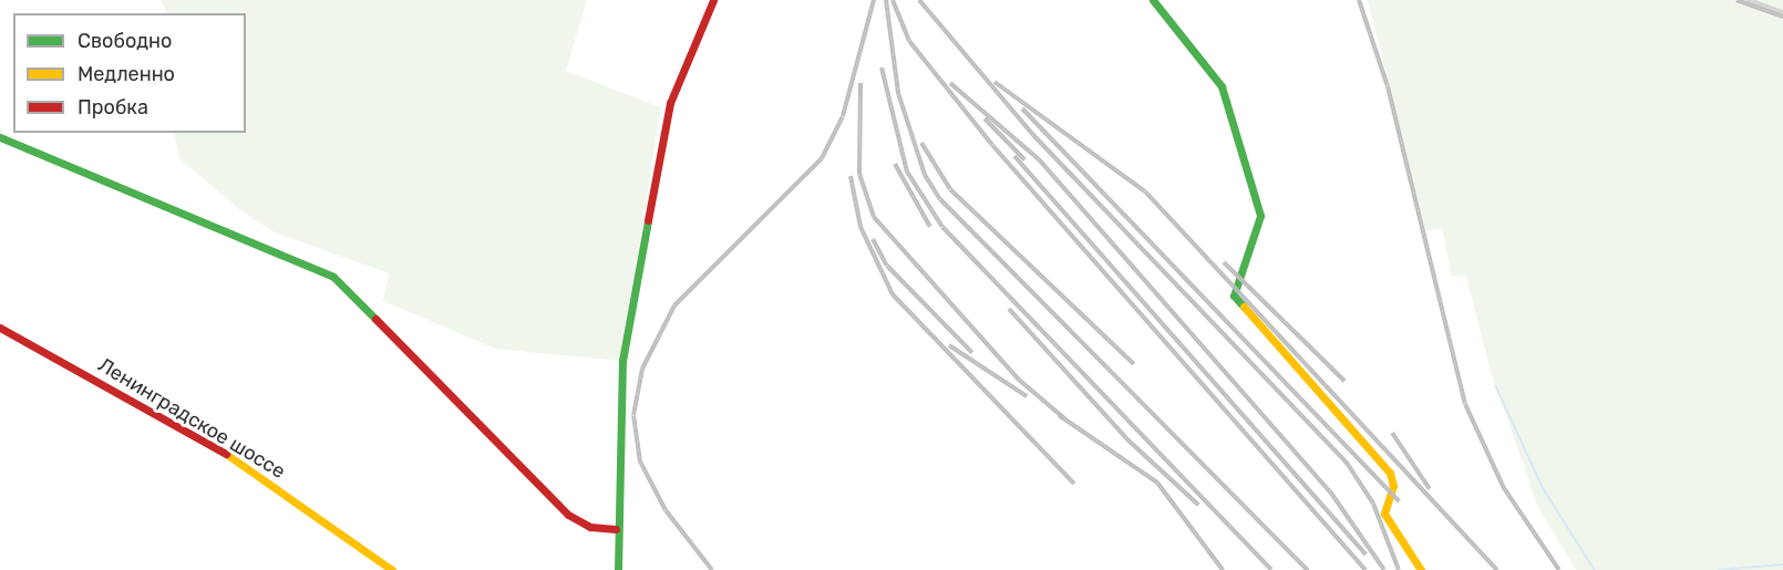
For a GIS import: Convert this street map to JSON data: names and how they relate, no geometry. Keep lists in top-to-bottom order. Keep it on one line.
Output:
{"streets":{"street":["Ленинградское шоссе"]},"legend":["Свободно","Медленно","Пробка"]}
